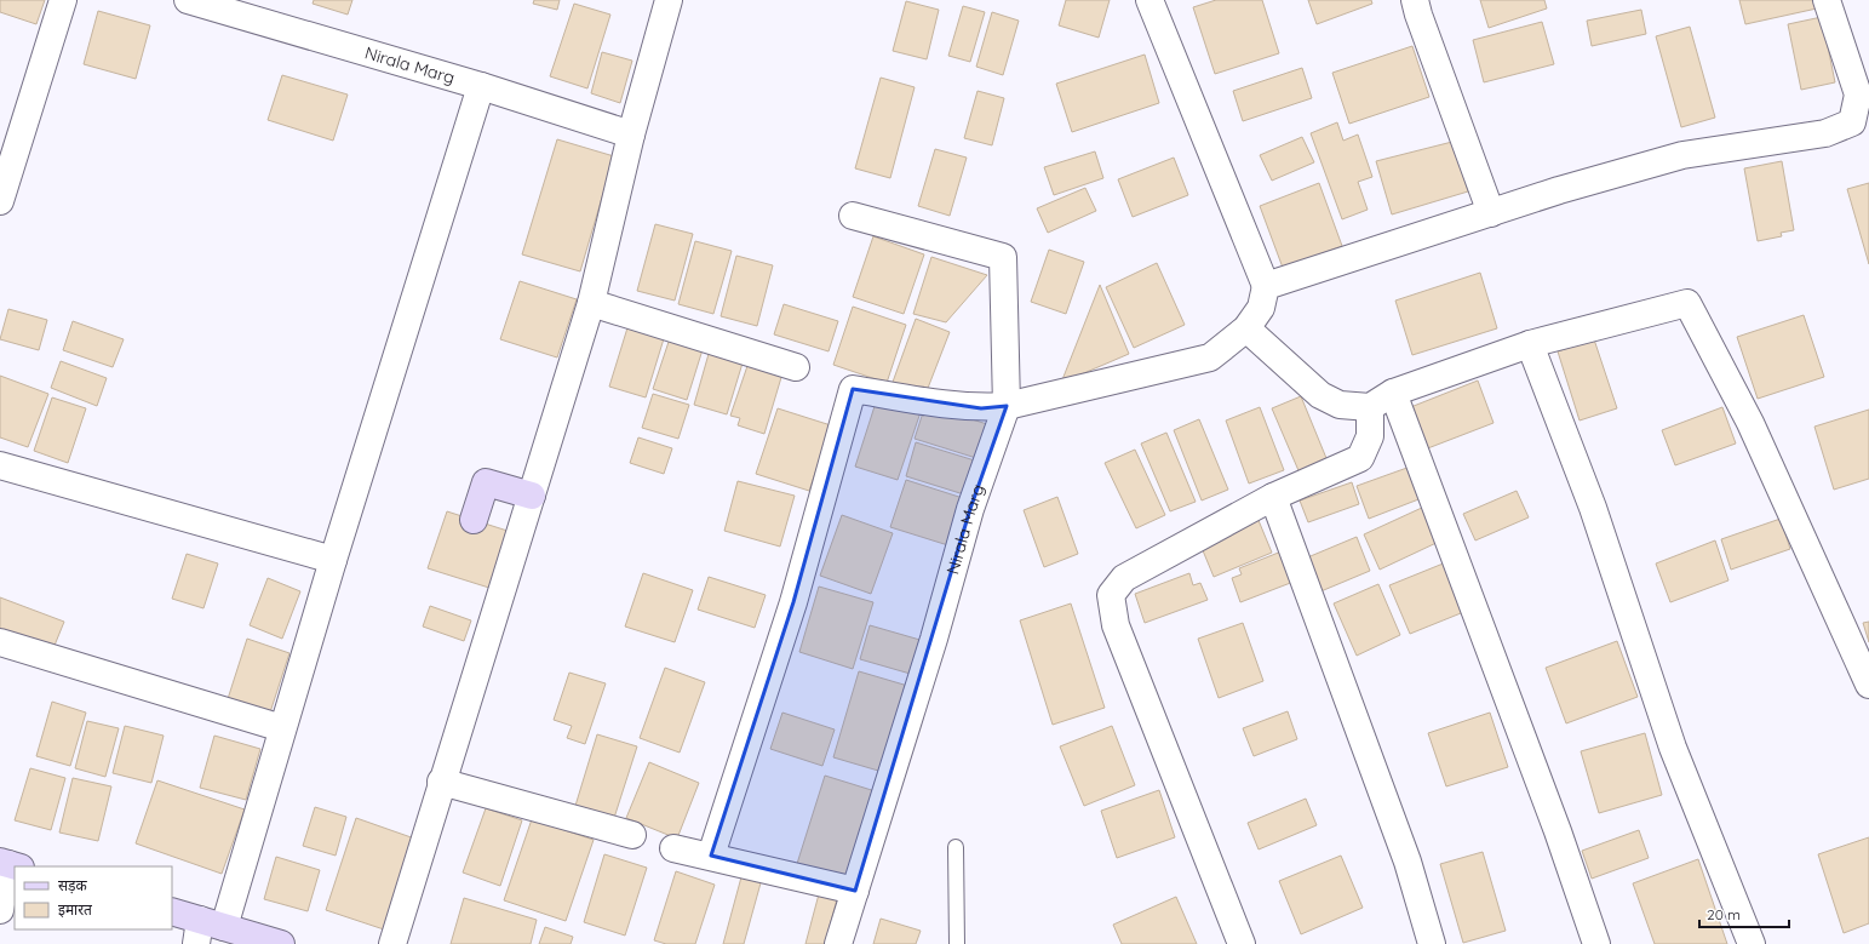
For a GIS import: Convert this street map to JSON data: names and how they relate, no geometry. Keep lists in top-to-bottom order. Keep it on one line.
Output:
{"streets":{"street":["Nirala Marg"]},"legend":["सड़क","इमारत"],"scale_bar":"20 m"}
